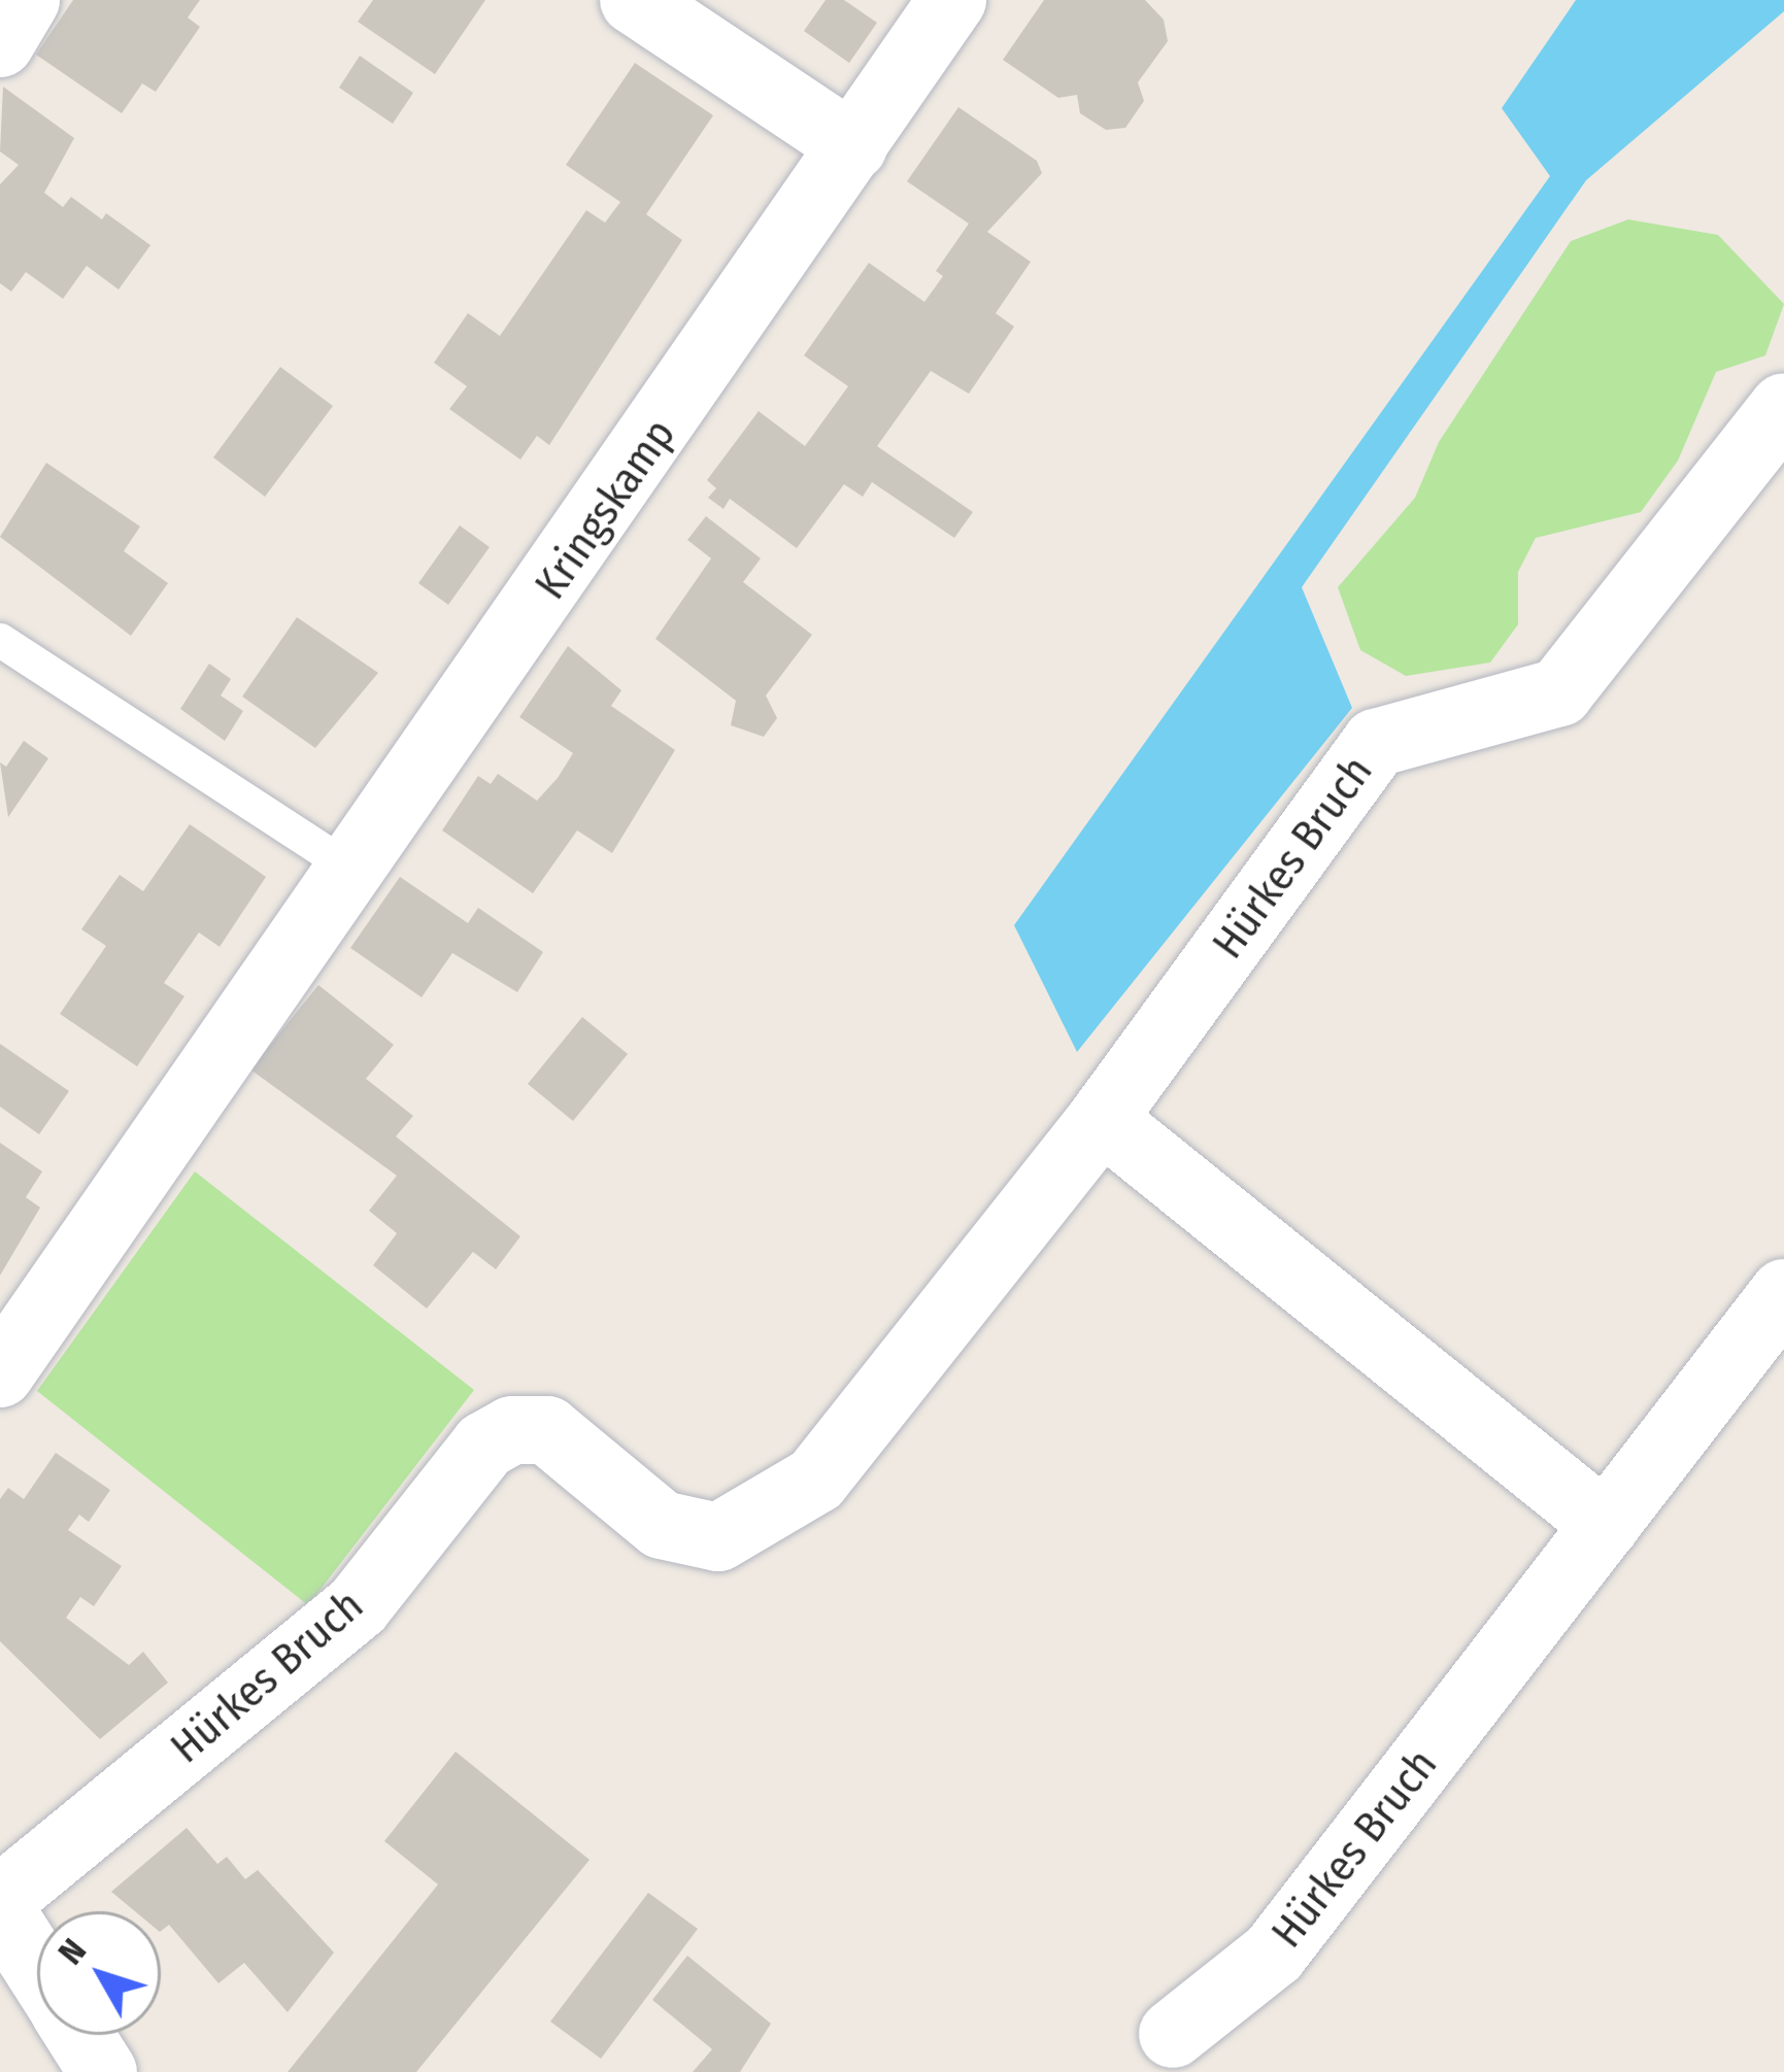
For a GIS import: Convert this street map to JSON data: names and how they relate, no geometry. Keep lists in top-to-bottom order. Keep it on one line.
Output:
{"streets":{"street":["Kringskamp","Hürkes Bruch"]},"north":"top left"}
